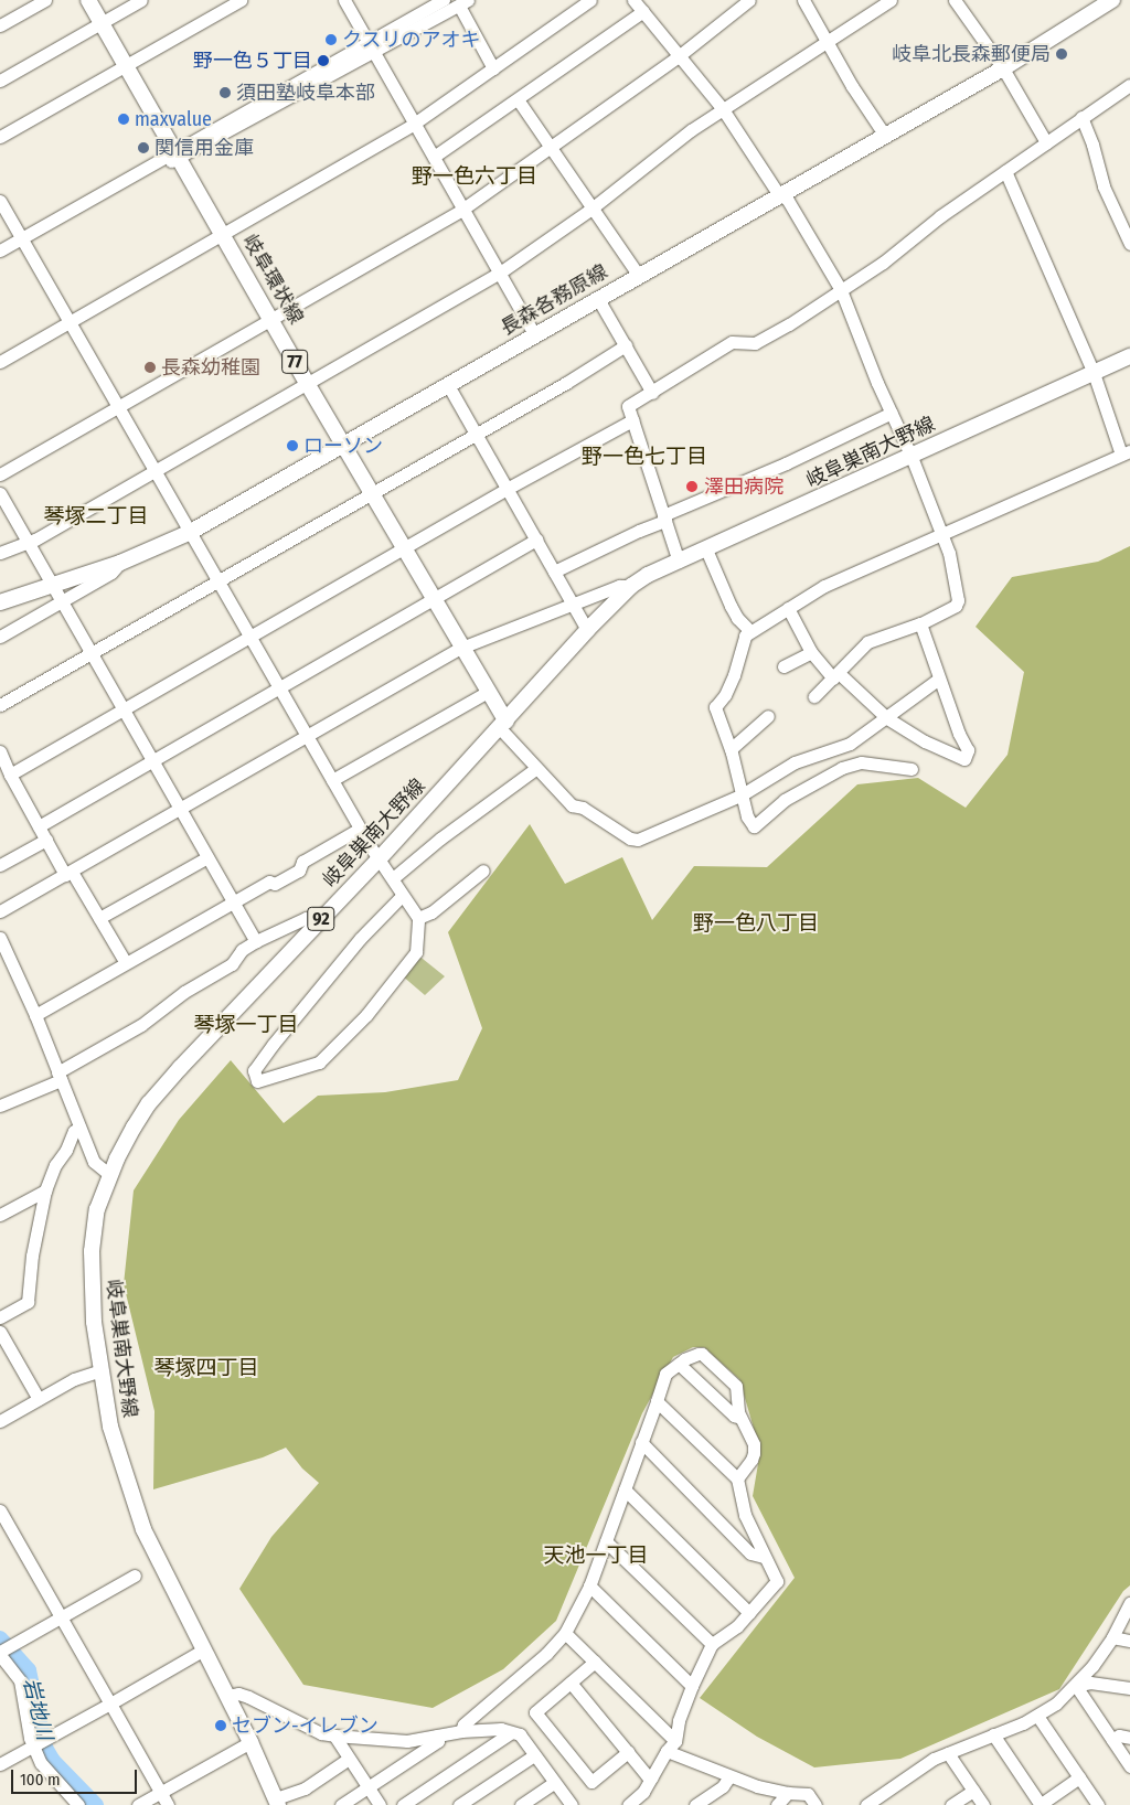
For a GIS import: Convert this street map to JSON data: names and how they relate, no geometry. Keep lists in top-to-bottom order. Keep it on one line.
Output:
{"streets":{"main road":["岐阜環状線","長森各務原線","77","岐阜巣南大野線","92"]},"crossings":[["岐阜環状線","長森各務原線"],["岐阜環状線","岐阜巣南大野線"]],"districts":["野一色六丁目","野一色七丁目","琴塚二丁目","野一色八丁目","琴塚一丁目","琴塚四丁目","天池一丁目"],"water":["岩地川"],"places":["クスリのアオキ","岐阜北長森郵便局","野一色５丁目","須田塾岐阜本部","maxvalue","関信用金庫","長森幼稚園","ローソン","澤田病院","セブン-イレブン"],"scale_bar":"100 m"}
